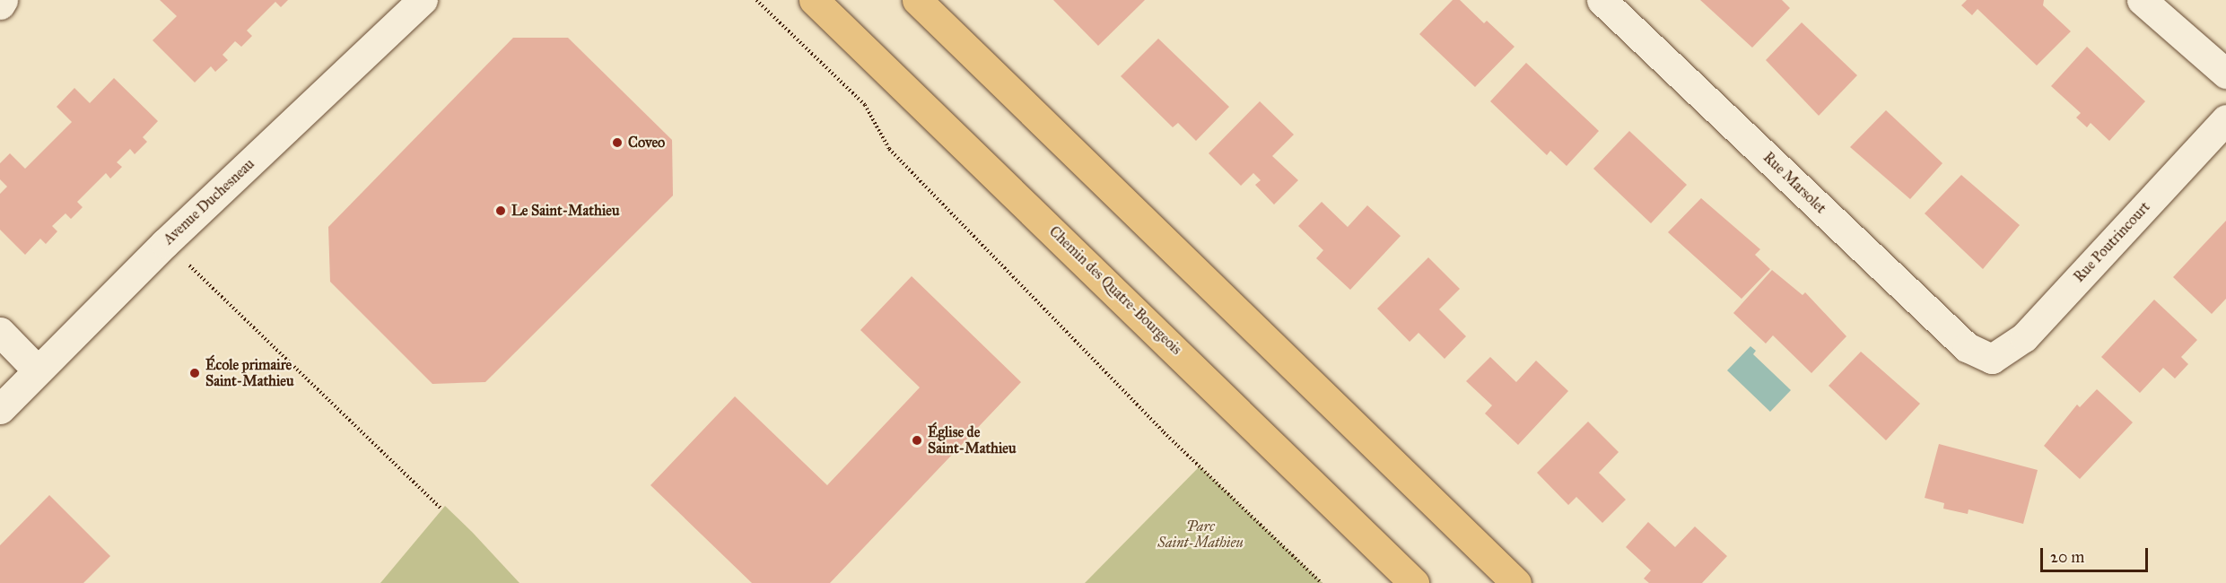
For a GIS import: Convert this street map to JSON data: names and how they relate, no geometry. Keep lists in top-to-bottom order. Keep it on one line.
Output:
{"streets":{"main road":["Chemin des Quatre-Bourgeois"],"street":["Rue Marsolet","Avenue Duchesneau","Rue Poutrincourt"]},"crossings":[["Rue Marsolet","Rue Poutrincourt"]],"parks":["Parc Saint-Mathieu"],"places":["Coveo","Le Saint-Mathieu","École primaire Saint-Mathieu","Église de Saint-Mathieu"],"scale_bar":"20 m"}
